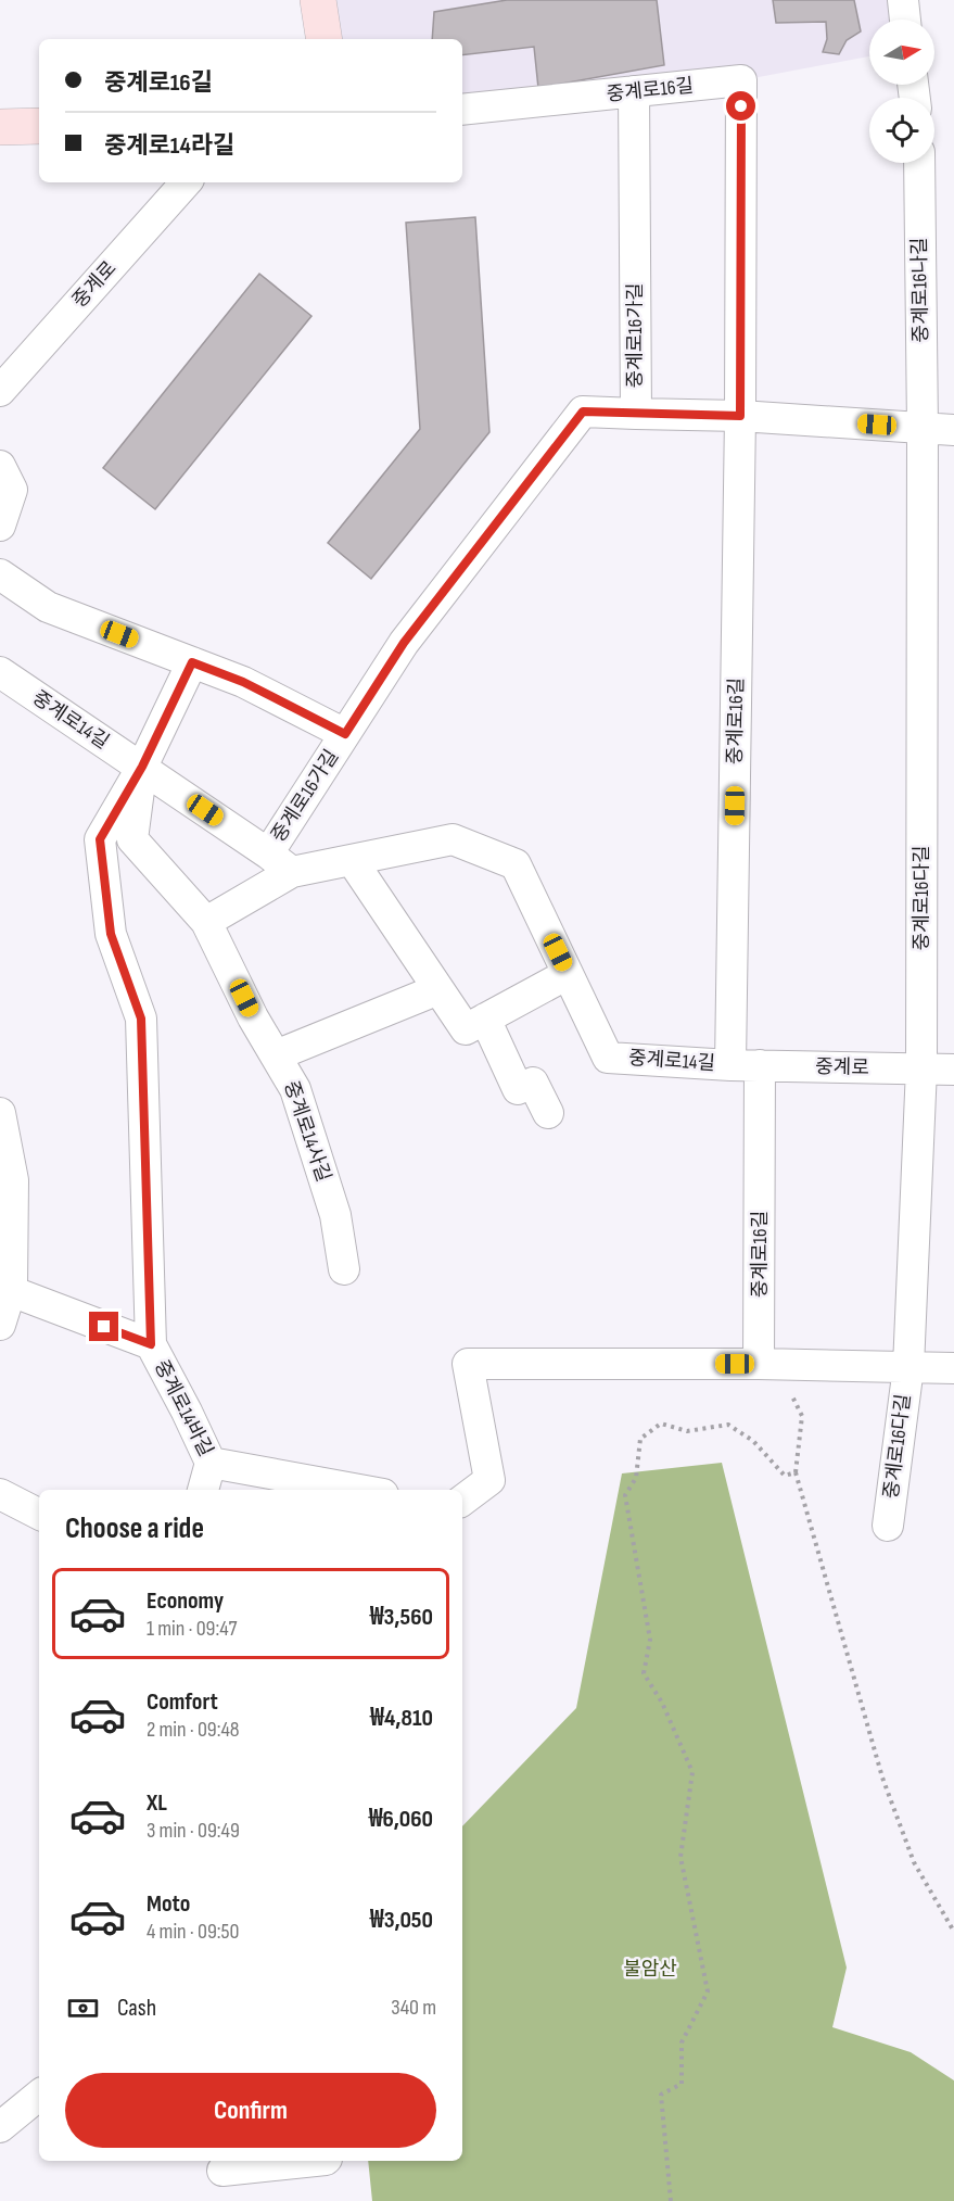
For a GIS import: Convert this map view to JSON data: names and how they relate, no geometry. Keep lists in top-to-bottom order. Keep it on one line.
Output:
{"streets":{"street":["중계로16길","중계로","중계로16나길","중계로16가길","중계로14길","중계로16다길","중계로14사길","중계로14바길"]},"crossings":[["중계로16길","중계로"],["중계로16길","중계로16가길"],["중계로16길","중계로14길"],["중계로","중계로14길"],["중계로","중계로16다길"],["중계로16나길","중계로16다길"],["중계로16가길","중계로14길"],["중계로14길","중계로14사길"],["중계로14길","중계로14바길"],["중계로14사길","중계로14바길"]],"parks":["불암산"],"north":"right","page":{"banner":["중계로16길","중계로14라길"],"heading":"Choose a ride","list":[{"name":"Economy","note":"1 min · 09:47","value":"₩3,560"},{"name":"Comfort","note":"2 min · 09:48","value":"₩4,810"},{"name":"XL","note":"3 min · 09:49","value":"₩6,060"},{"name":"Moto","note":"4 min · 09:50","value":"₩3,050"}],"pay":["Cash","340 m"],"buttons":"Confirm"}}
